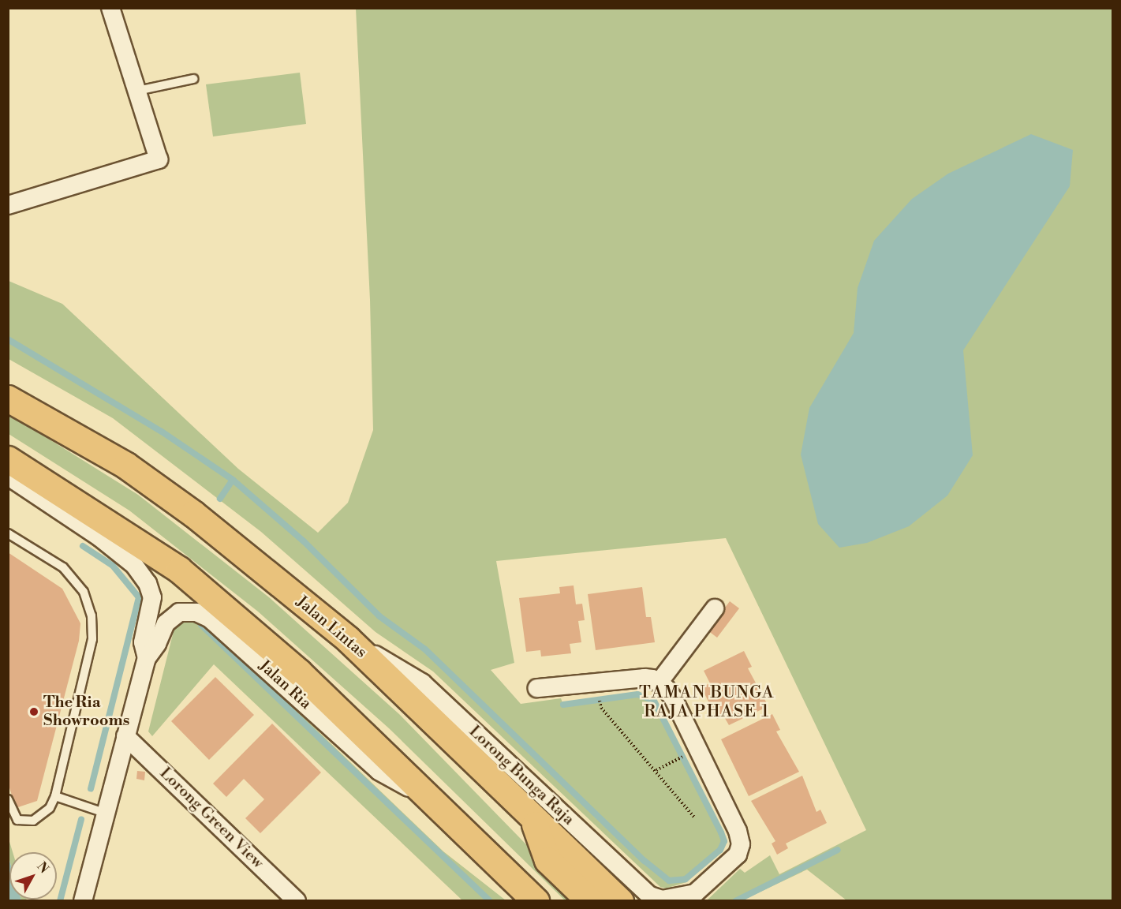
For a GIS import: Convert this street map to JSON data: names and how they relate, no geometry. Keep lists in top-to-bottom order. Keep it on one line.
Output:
{"streets":{"highway":["Jalan Lintas"],"street":["Jalan Ria","Lorong Bunga Raja","Lorong Green View"]},"crossings":[["Jalan Lintas","Lorong Bunga Raja"],["Jalan Ria","Lorong Green View"]],"districts":["TAMAN BUNGA RAJA PHASE 1"],"places":["The Ria Showrooms"],"north":"top right"}
